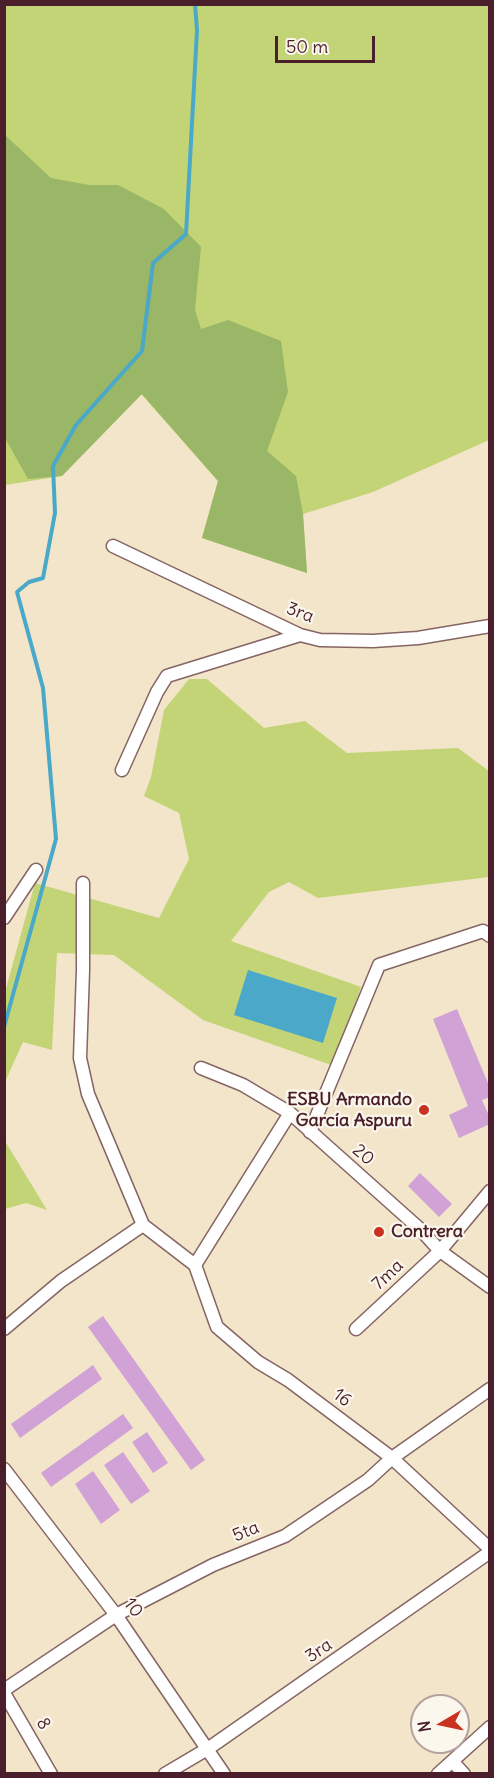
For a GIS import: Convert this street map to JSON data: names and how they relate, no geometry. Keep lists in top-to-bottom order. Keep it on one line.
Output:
{"streets":{"street":["3ra","20","7ma","16","5ta","10","8"]},"crossings":[["3ra","16"],["3ra","10"],["20","7ma"],["16","5ta"],["5ta","10"],["5ta","8"]],"places":["ESBU Armando García Aspuru","Contrera"],"scale_bar":"50 m","north":"left"}
